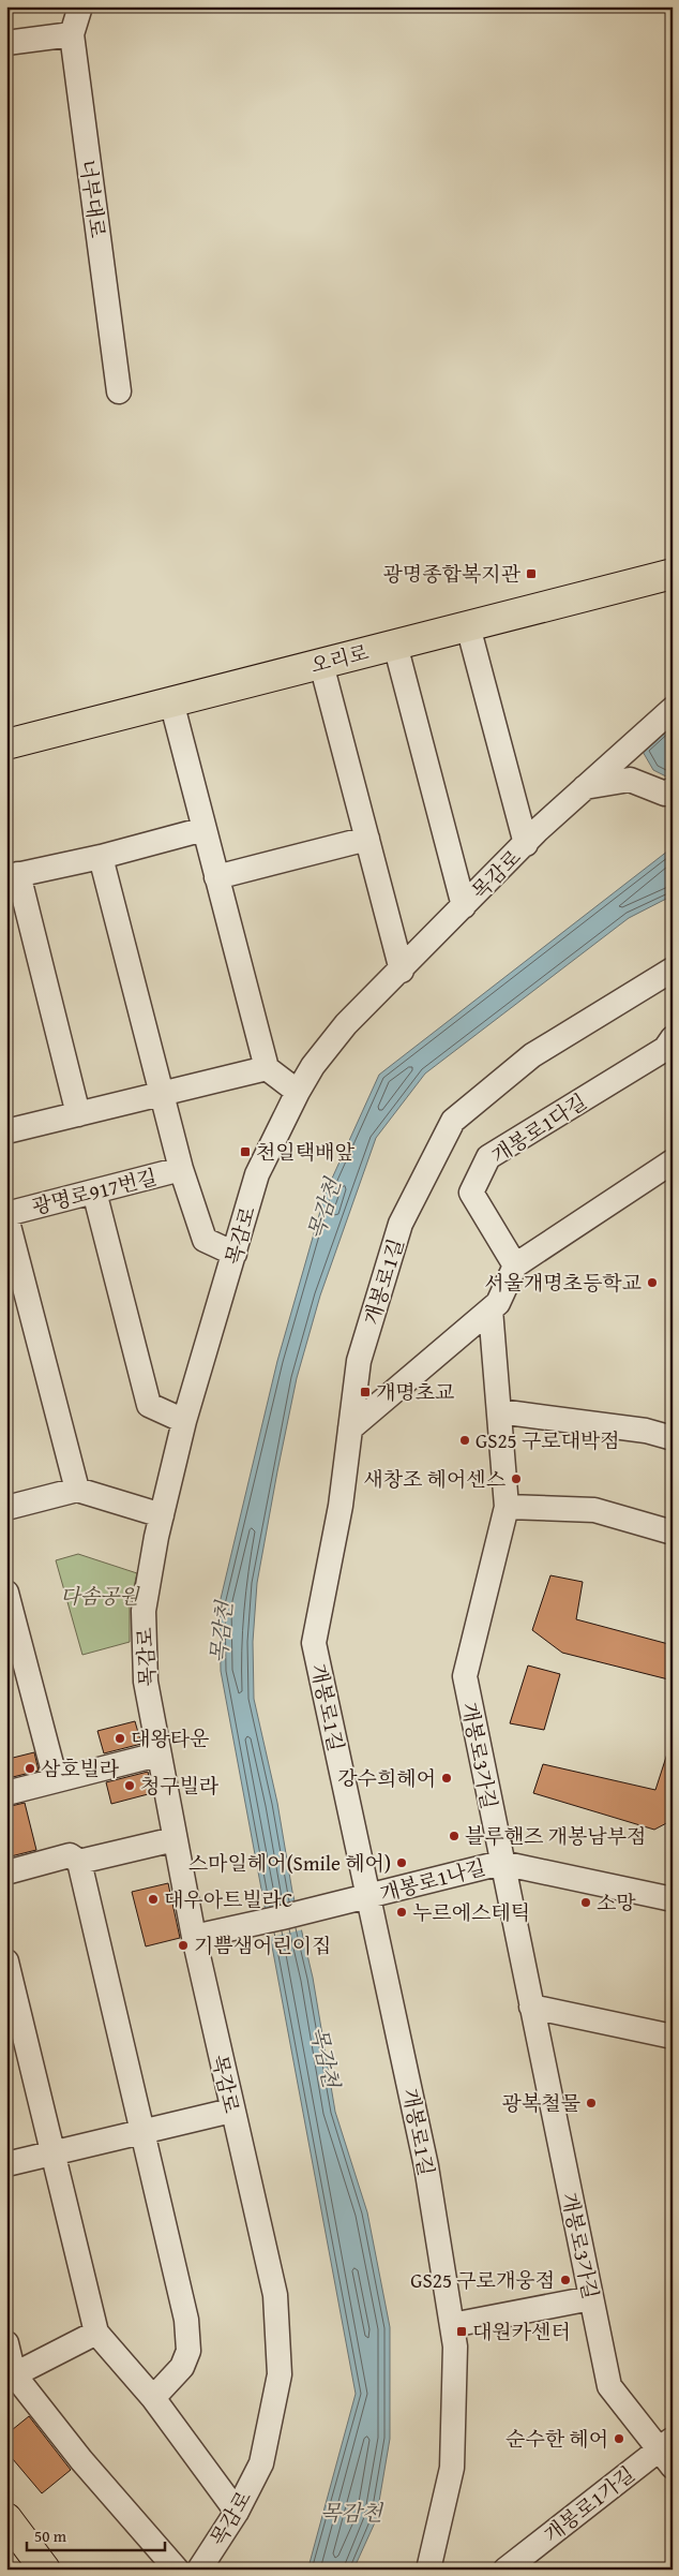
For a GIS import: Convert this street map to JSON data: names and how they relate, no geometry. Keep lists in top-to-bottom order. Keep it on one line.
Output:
{"streets":{"main road":["오리로"],"street":["너부대로","목감로","개봉로1다길","광명로917번길","개봉로1길","개봉로3가길","개봉로1나길","개봉로1가길"]},"crossings":[["목감로","개봉로1나길"],["개봉로1길","개봉로1나길"],["개봉로3가길","개봉로1나길"],["개봉로3가길","개봉로1가길"]],"water":["목감천"],"parks":["다솜공원"],"places":{"transit":["광명종합복지관","천일택배앞","개명초교","대원카센터"],"other":["서울개명초등학교","GS25 구로대박점","새창조 헤어센스","대왕타운","삼호빌라","강수희헤어","청구빌라","블루핸즈 개봉남부점","스마일헤어(Smile 헤어)","대우아트빌라C","소망","누르에스테틱","기쁨샘어린이집","광복철물","GS25 구로개웅점","순수한 헤어"]},"scale_bar":"50 m"}
